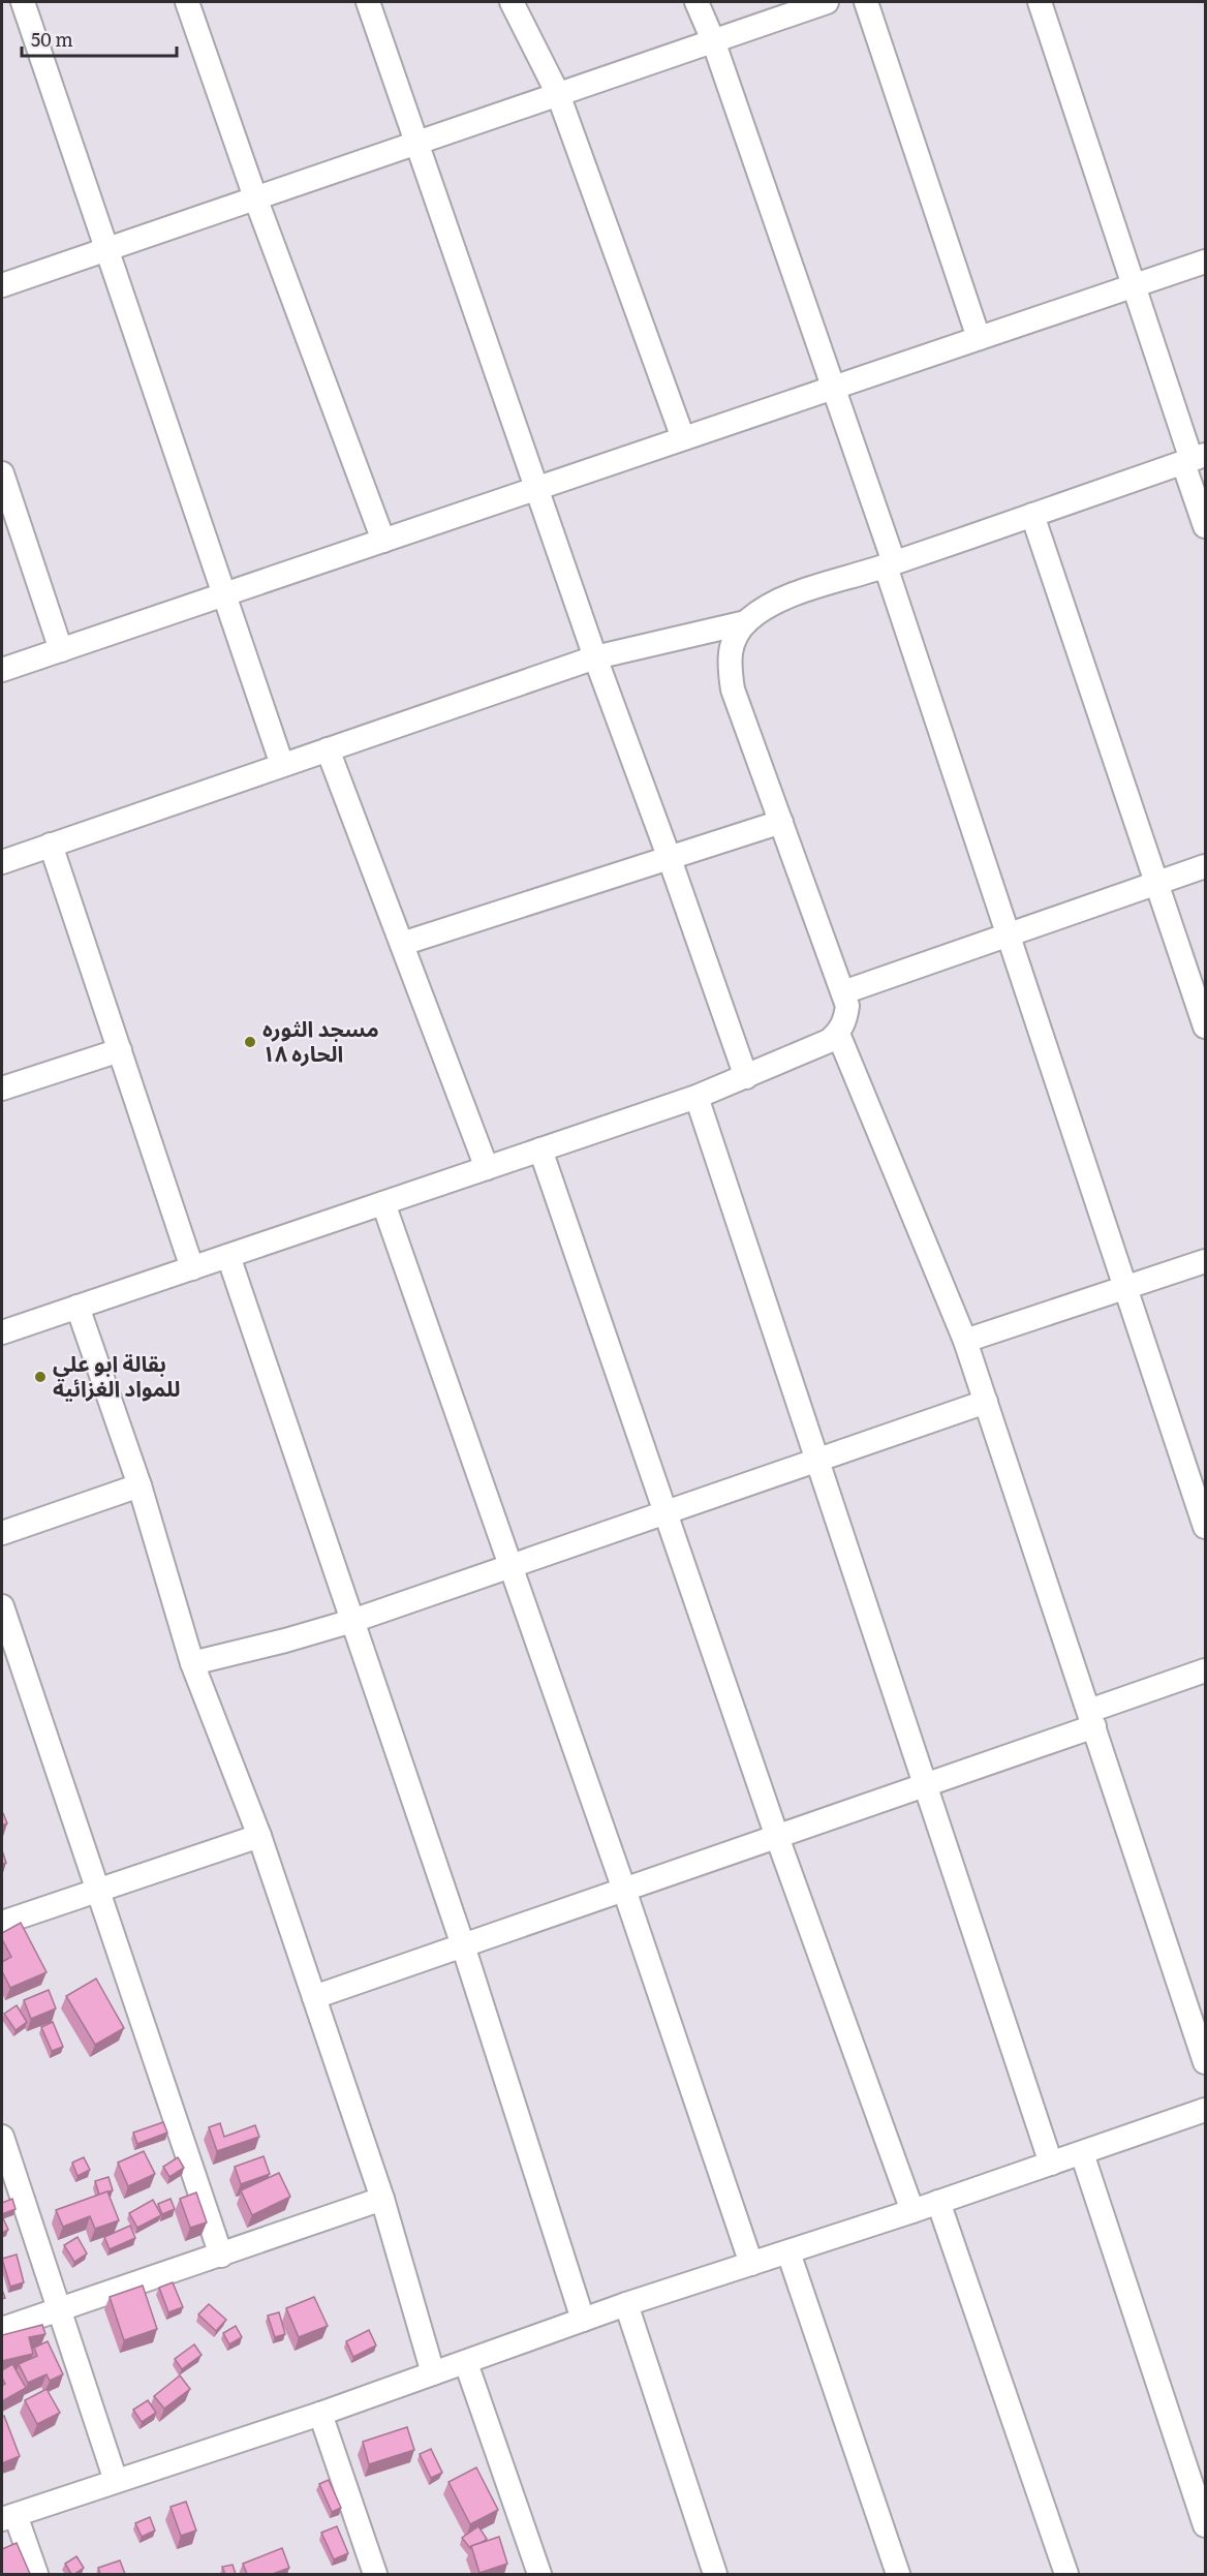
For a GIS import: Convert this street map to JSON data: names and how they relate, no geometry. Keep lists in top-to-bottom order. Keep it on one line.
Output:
{"places":["مسجد الثوره الحاره ١٨","بقالة ابو علي للمواد الغزائيه"],"scale_bar":"50 m"}
